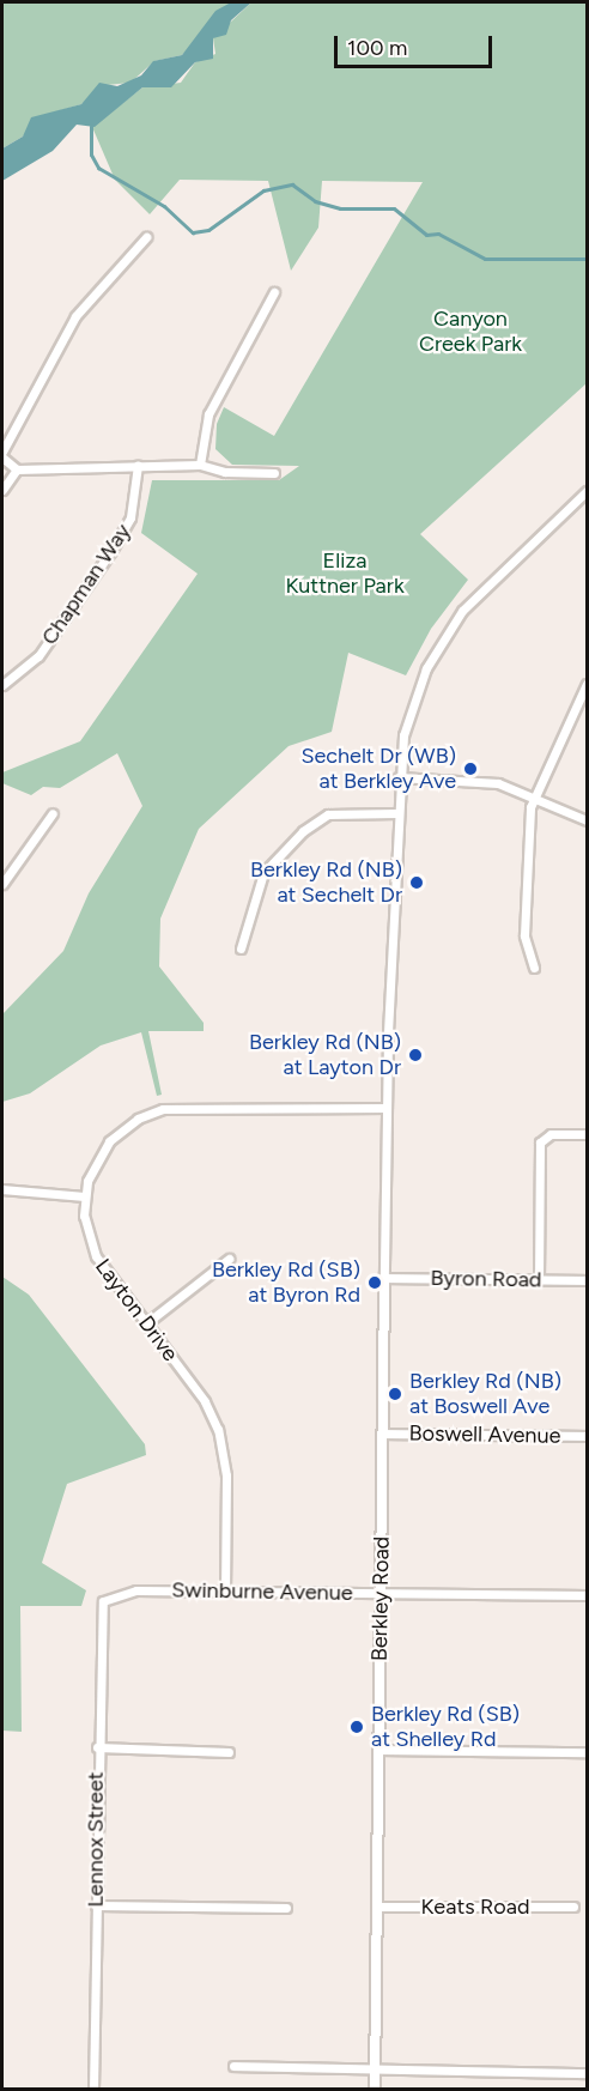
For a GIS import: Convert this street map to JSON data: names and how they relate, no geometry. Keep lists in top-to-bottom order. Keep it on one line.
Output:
{"streets":{"street":["Chapman Way","Byron Road","Layton Drive","Boswell Avenue","Swinburne Avenue","Berkley Road","Lennox Street","Keats Road"]},"crossings":[["Byron Road","Berkley Road"],["Layton Drive","Swinburne Avenue"],["Boswell Avenue","Berkley Road"],["Swinburne Avenue","Berkley Road"],["Swinburne Avenue","Lennox Street"],["Berkley Road","Keats Road"]],"parks":["Canyon Creek Park","Eliza Kuttner Park"],"places":["Sechelt Dr (WB) at Berkley Ave","Berkley Rd (NB) at Sechelt Dr","Berkley Rd (NB) at Layton Dr","Berkley Rd (SB) at Byron Rd","Berkley Rd (NB) at Boswell Ave","Berkley Rd (SB) at Shelley Rd"],"scale_bar":"100 m"}
